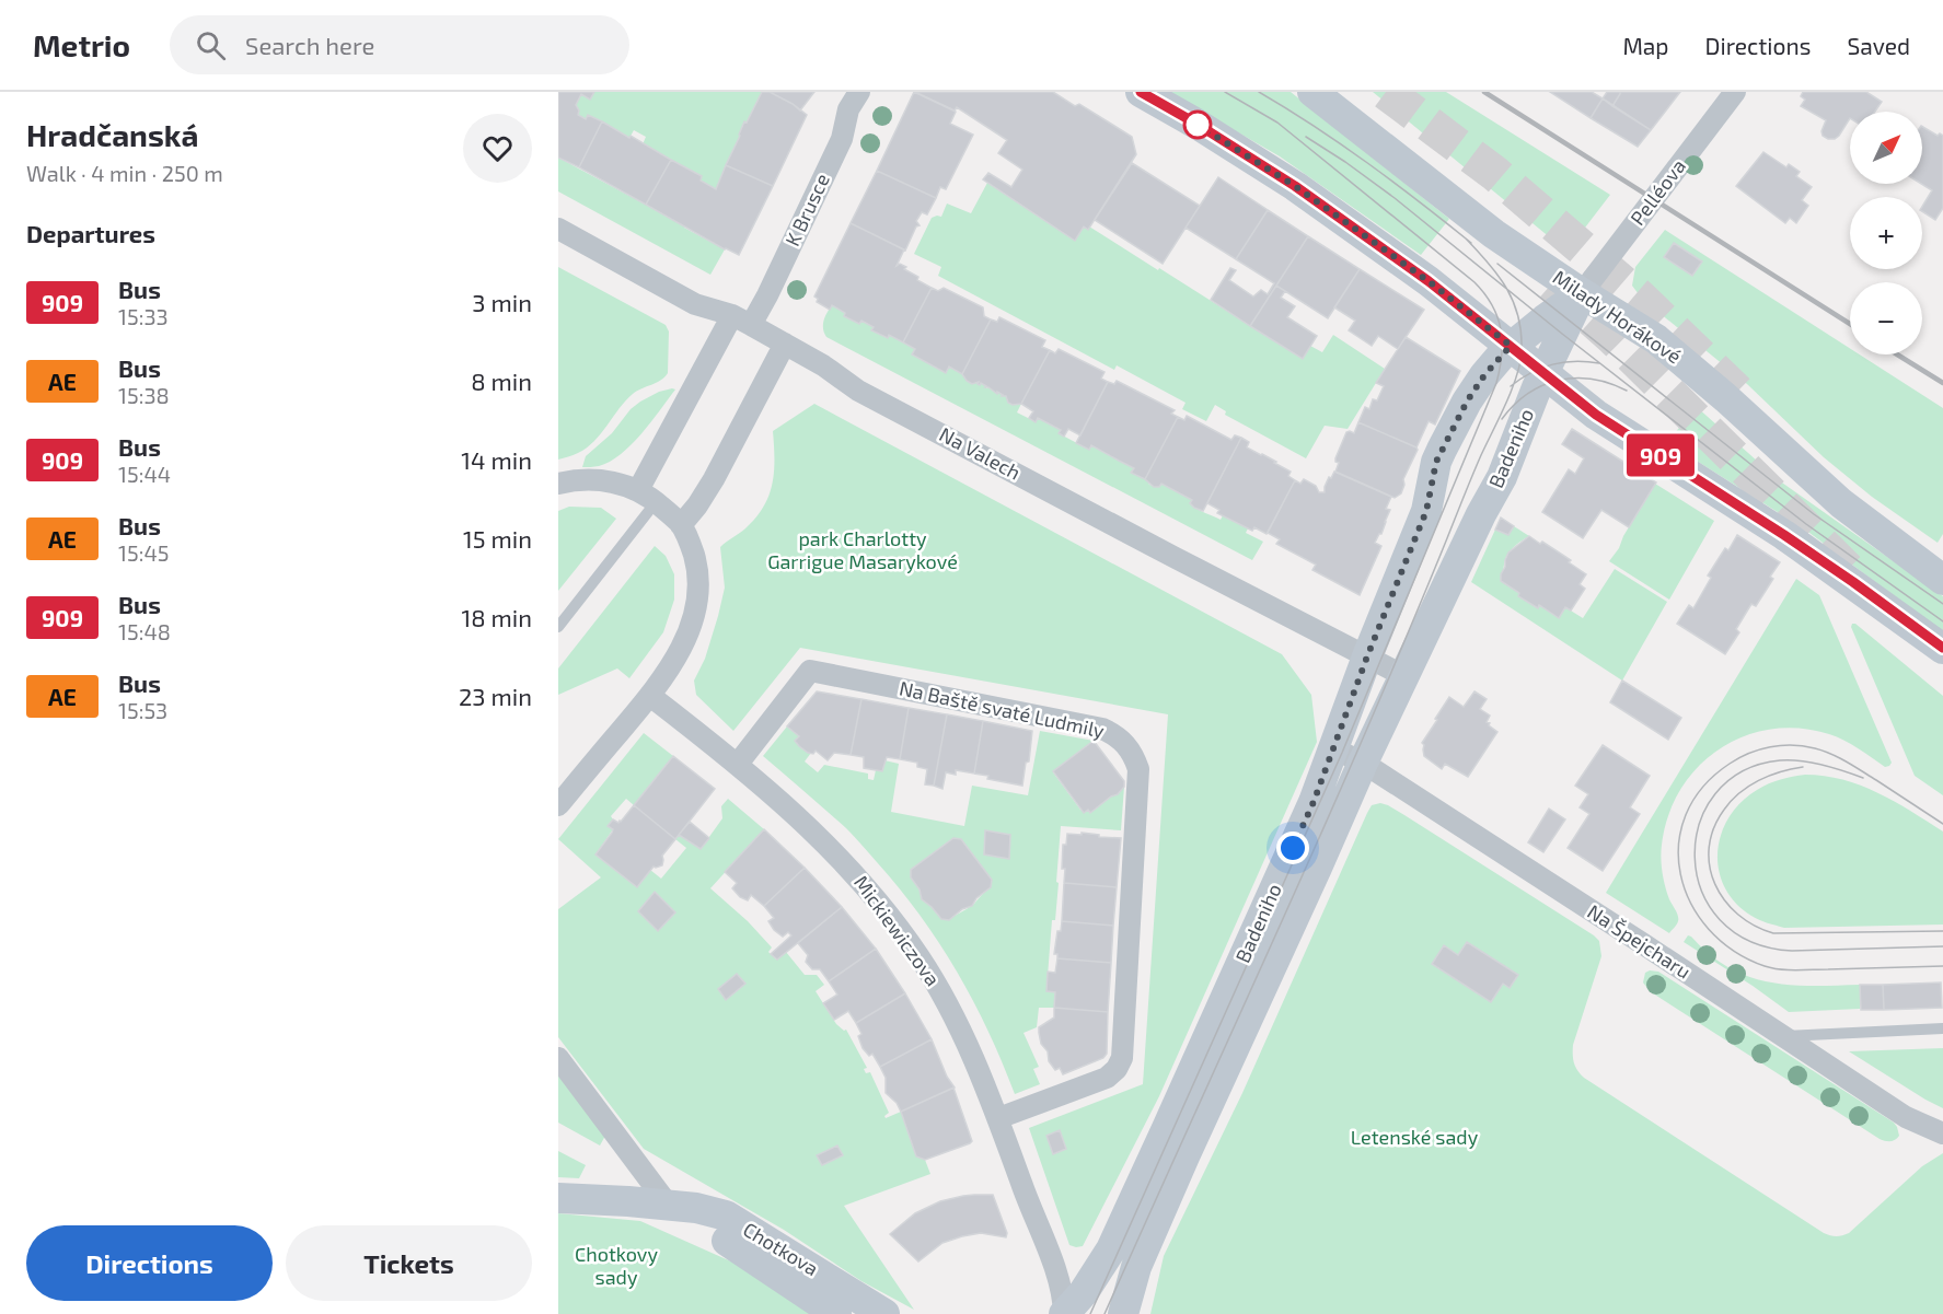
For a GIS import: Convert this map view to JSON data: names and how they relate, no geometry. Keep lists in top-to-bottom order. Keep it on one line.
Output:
{"streets":{"main road":["Milady Horákové","Badeniho","Chotkova"],"street":["Pelléova","K Brusce","Na Valech","Na Baště svaté Ludmily","Mickiewiczova","Na Špejcharu"]},"crossings":[["Pelléova","Milady Horákové"],["Pelléova","Badeniho"],["K Brusce","Na Valech"],["Milady Horákové","Badeniho"],["Badeniho","Na Valech"],["Badeniho","Mickiewiczova"],["Badeniho","Na Špejcharu"],["Na Baště svaté Ludmily","Mickiewiczova"]],"parks":["park Charlotty Garrigue Masarykové","Letenské sady","Chotkovy sady"],"lines":["bus line 909"],"north":"top right","page":{"header":"Metrio","search":"Search here","nav":["Map","Directions","Saved"],"heading":[["Hradčanská","Walk · 4 min · 250 m"],"Departures"],"on_map":"909","map_buttons":["+","−"],"list":[{"mark":"909","name":"Bus","note":"15:33","value":"3 min"},{"mark":"AE","name":"Bus","note":"15:38","value":"8 min"},{"mark":"909","name":"Bus","note":"15:44","value":"14 min"},{"mark":"AE","name":"Bus","note":"15:45","value":"15 min"},{"mark":"909","name":"Bus","note":"15:48","value":"18 min"},{"mark":"AE","name":"Bus","note":"15:53","value":"23 min"}],"buttons":["Directions","Tickets"]}}
